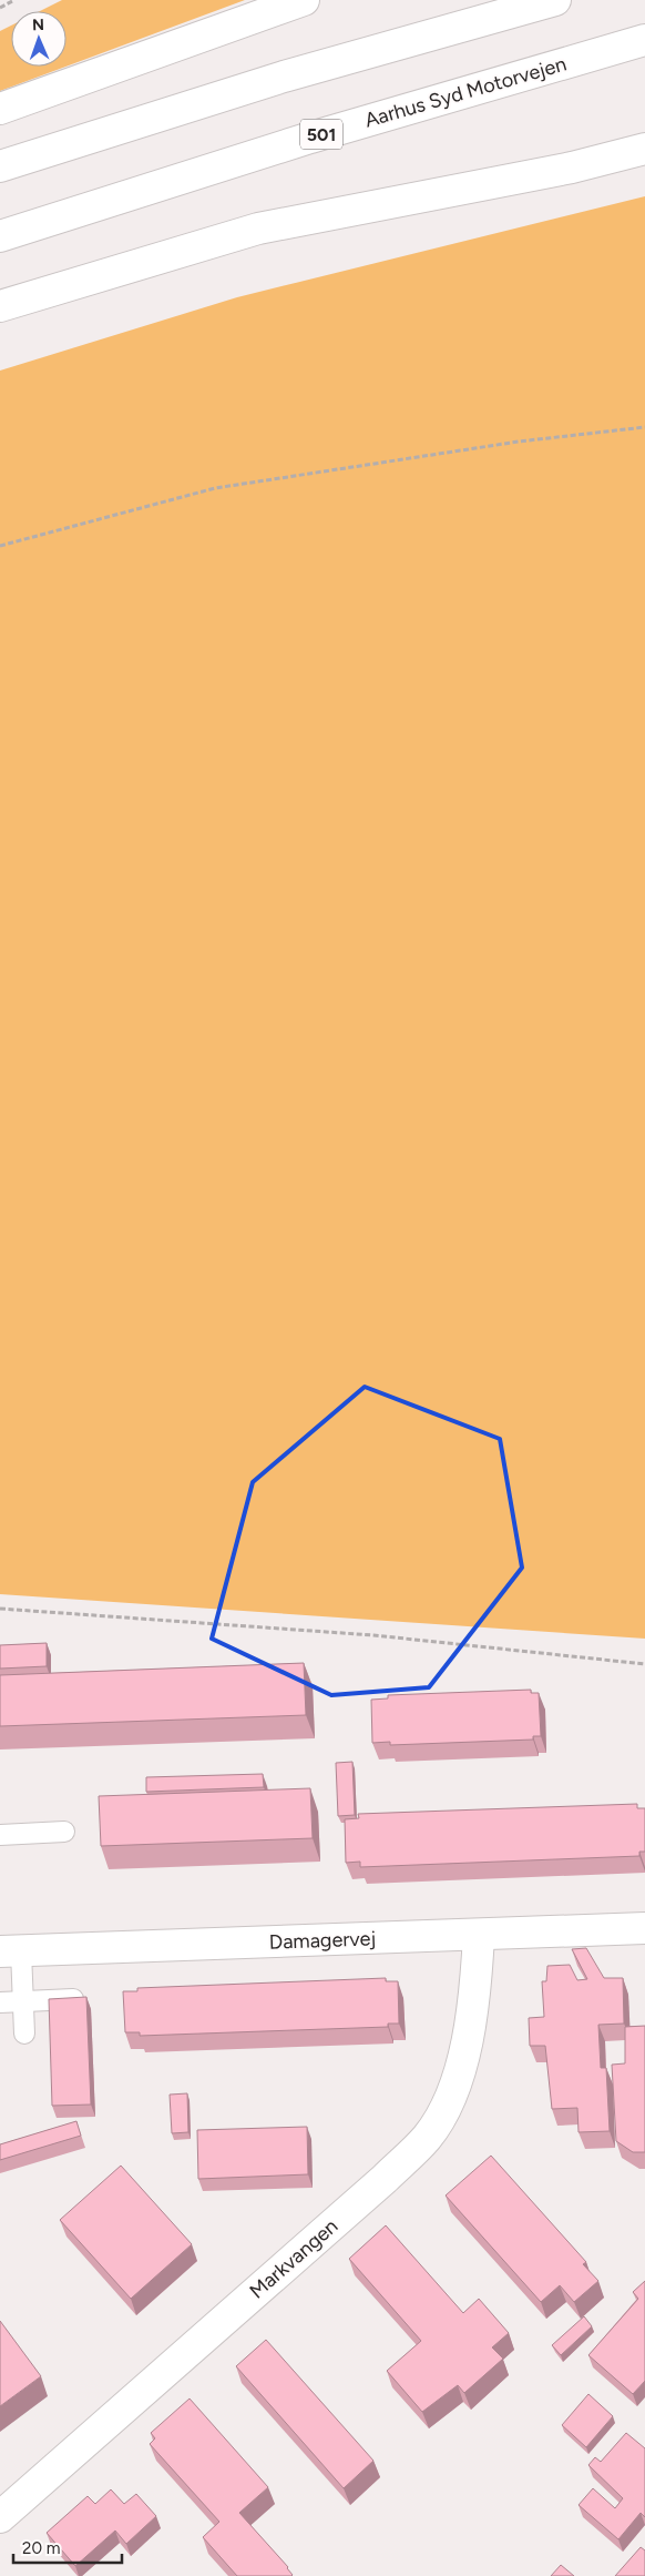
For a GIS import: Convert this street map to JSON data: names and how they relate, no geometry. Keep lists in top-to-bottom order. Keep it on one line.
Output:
{"streets":{"main road":["Aarhus Syd Motorvejen","501","Damagervej","Markvangen"]},"crossings":[["Damagervej","Markvangen"]],"scale_bar":"20 m","north":"top"}
